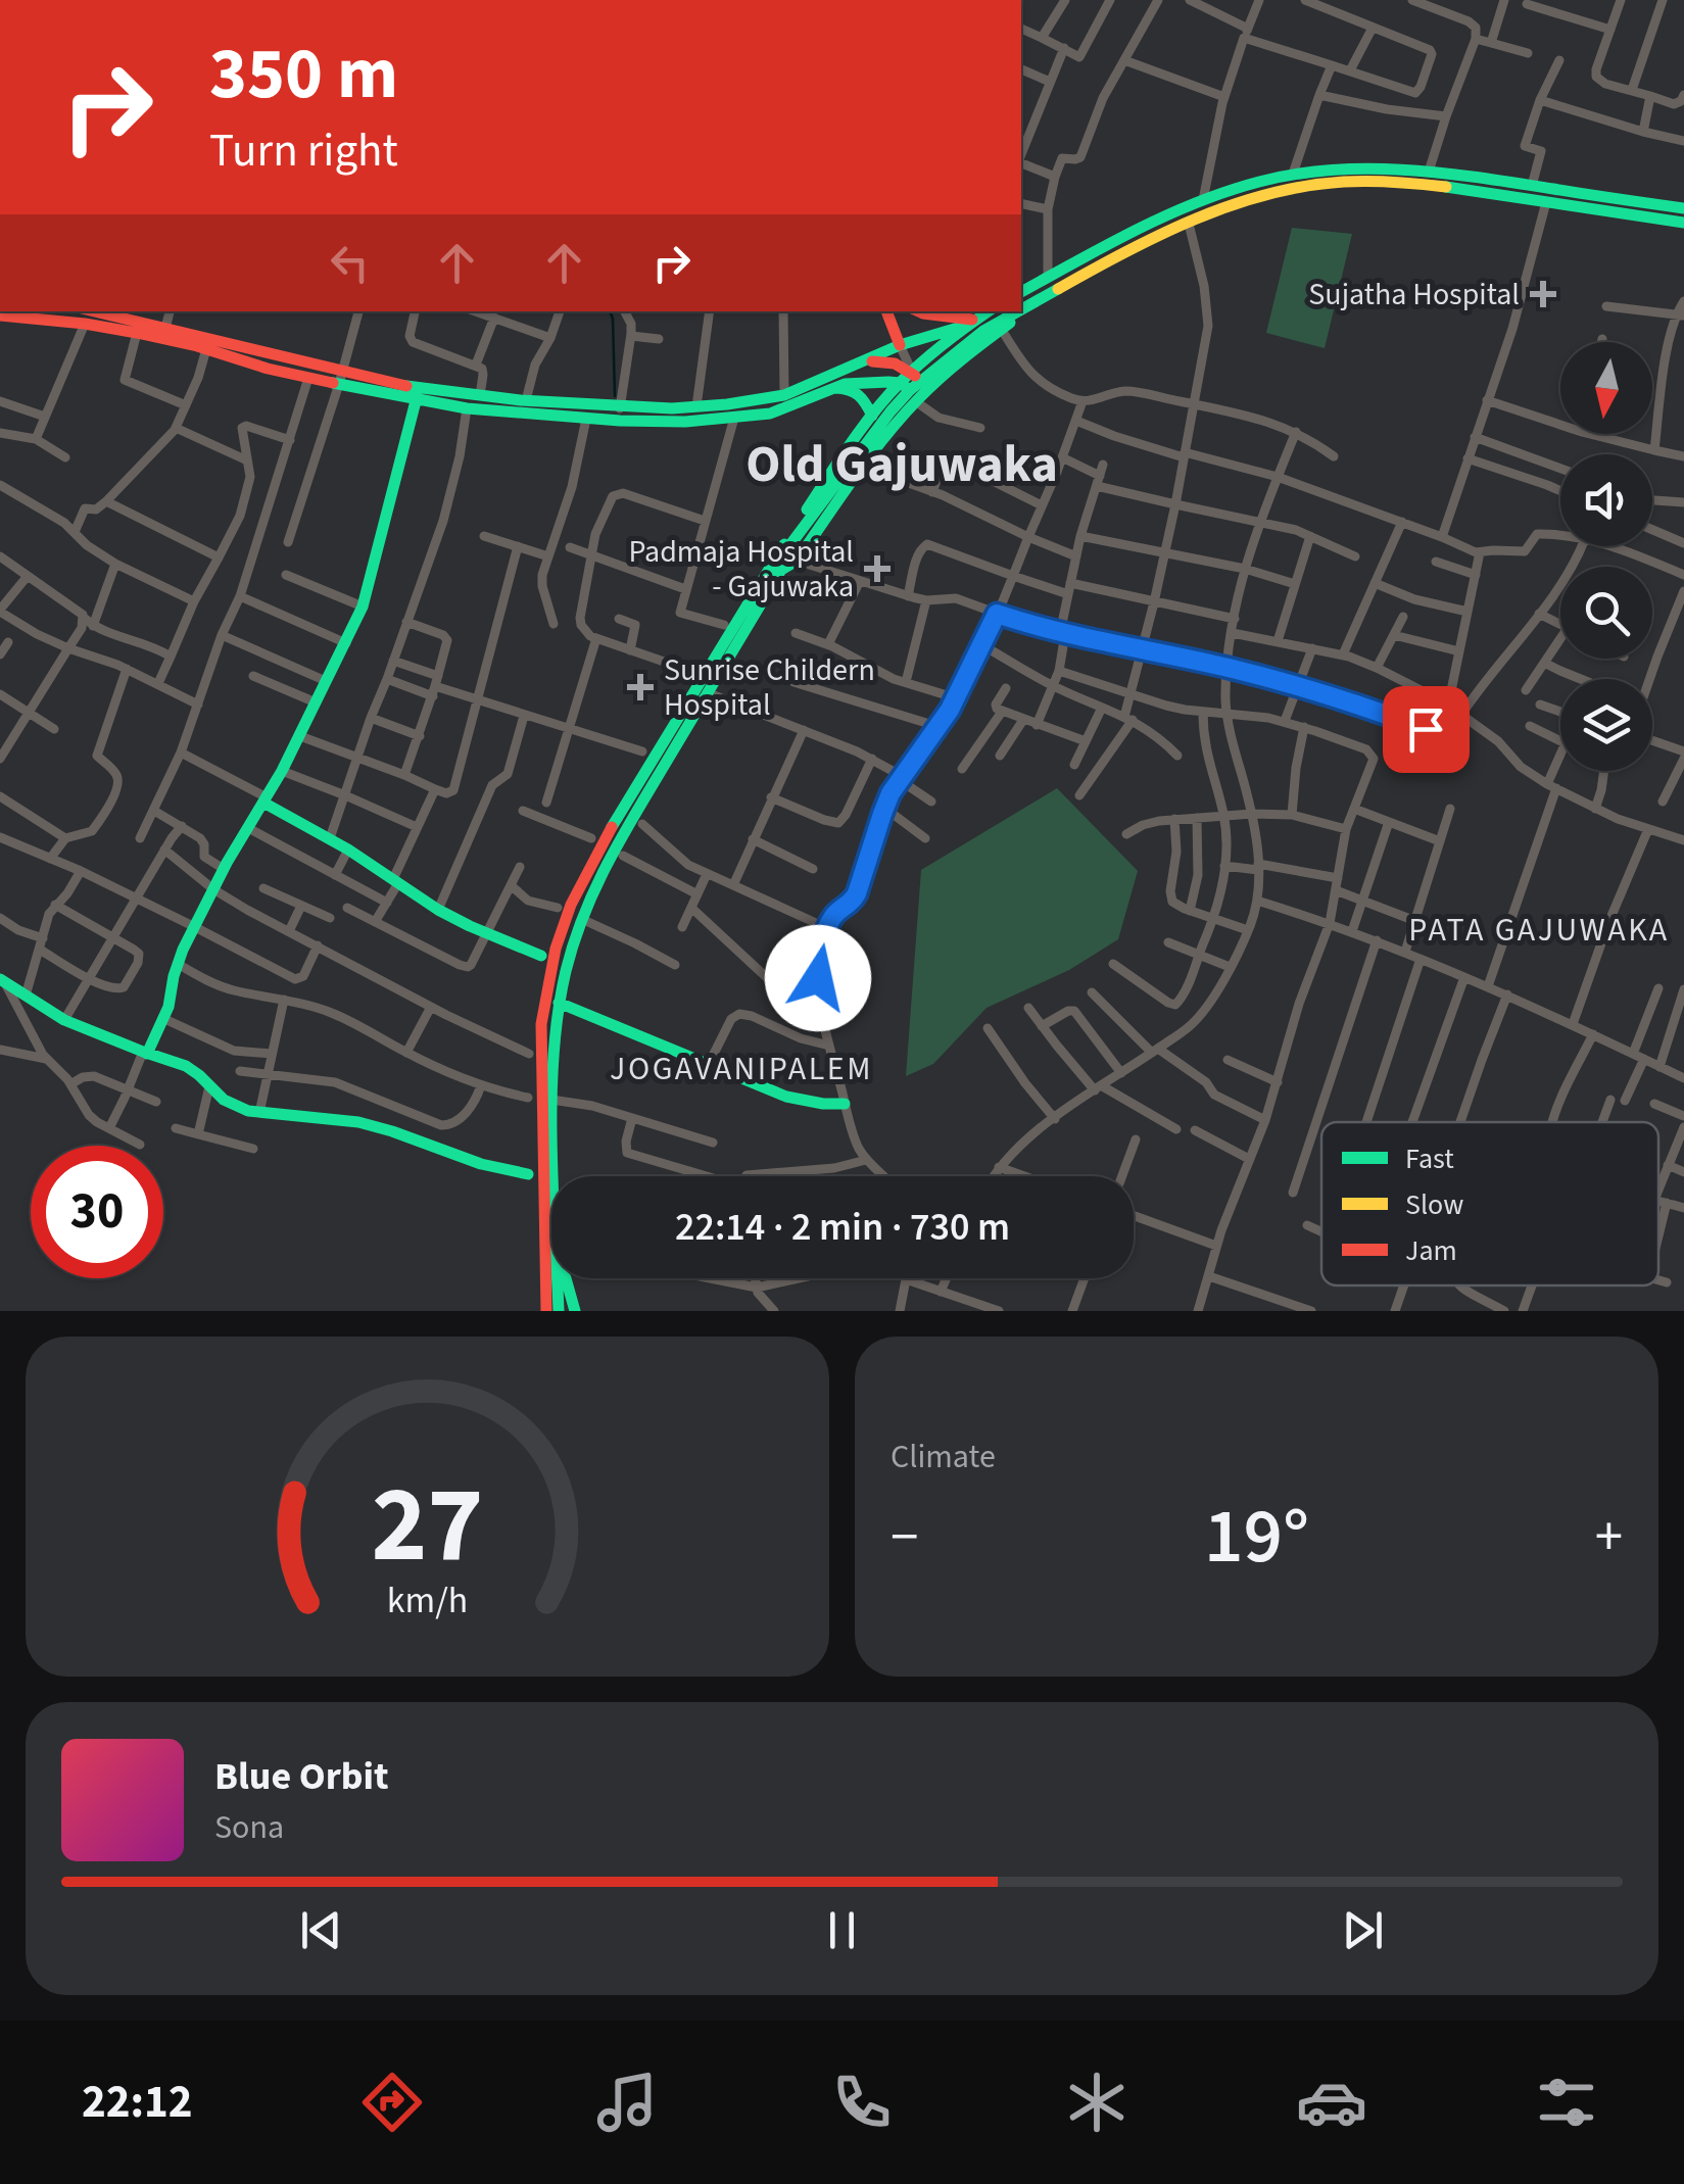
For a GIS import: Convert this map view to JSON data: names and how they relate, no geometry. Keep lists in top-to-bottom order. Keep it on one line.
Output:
{"districts":["Old Gajuwaka","PATA GAJUWAKA","JOGAVANIPALEM"],"places":{"health":["Sujatha Hospital","Padmaja Hospital - Gajuwaka","Sunrise Childern Hospital"]},"legend":["Fast","Slow","Jam"],"north":"bottom","page":{"turn":["350 m","Turn right"],"limit":"30","trip":"22:14 · 2 min · 730 m","tile":"Climate","heat":["−","19°","+"],"song":["Blue Orbit","Sona"],"tabs":"22:12","gauge":["27","km/h"]}}
